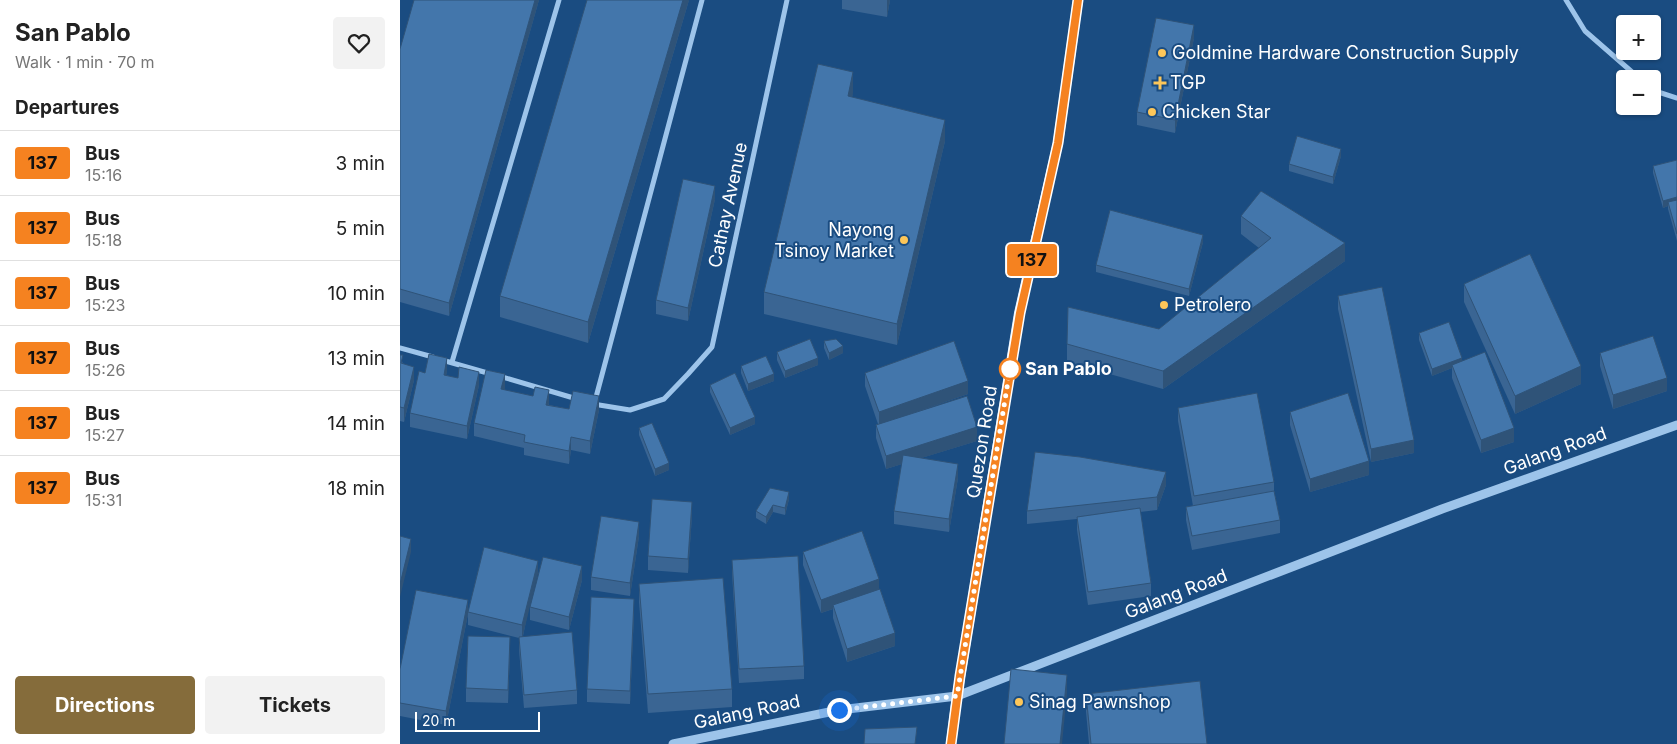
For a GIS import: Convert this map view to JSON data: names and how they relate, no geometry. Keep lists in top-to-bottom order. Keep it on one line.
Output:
{"streets":{"main road":["Quezon Road"],"street":["Cathay Avenue","Galang Road"]},"crossings":[["Quezon Road","Galang Road"]],"places":{"other":["Goldmine Hardware Construction Supply","Chicken Star","Nayong Tsinoy Market","Petrolero","San Pablo","Sinag Pawnshop"],"health":["TGP"]},"lines":["bus line 137"],"scale_bar":"20 m","page":{"heading":[["San Pablo","Walk · 1 min · 70 m"],"Departures"],"on_map":"137","map_buttons":["+","−"],"list":[{"mark":"137","name":"Bus","note":"15:16","value":"3 min"},{"mark":"137","name":"Bus","note":"15:18","value":"5 min"},{"mark":"137","name":"Bus","note":"15:23","value":"10 min"},{"mark":"137","name":"Bus","note":"15:26","value":"13 min"},{"mark":"137","name":"Bus","note":"15:27","value":"14 min"},{"mark":"137","name":"Bus","note":"15:31","value":"18 min"}],"buttons":["Directions","Tickets"],"scale":"20 m"}}
